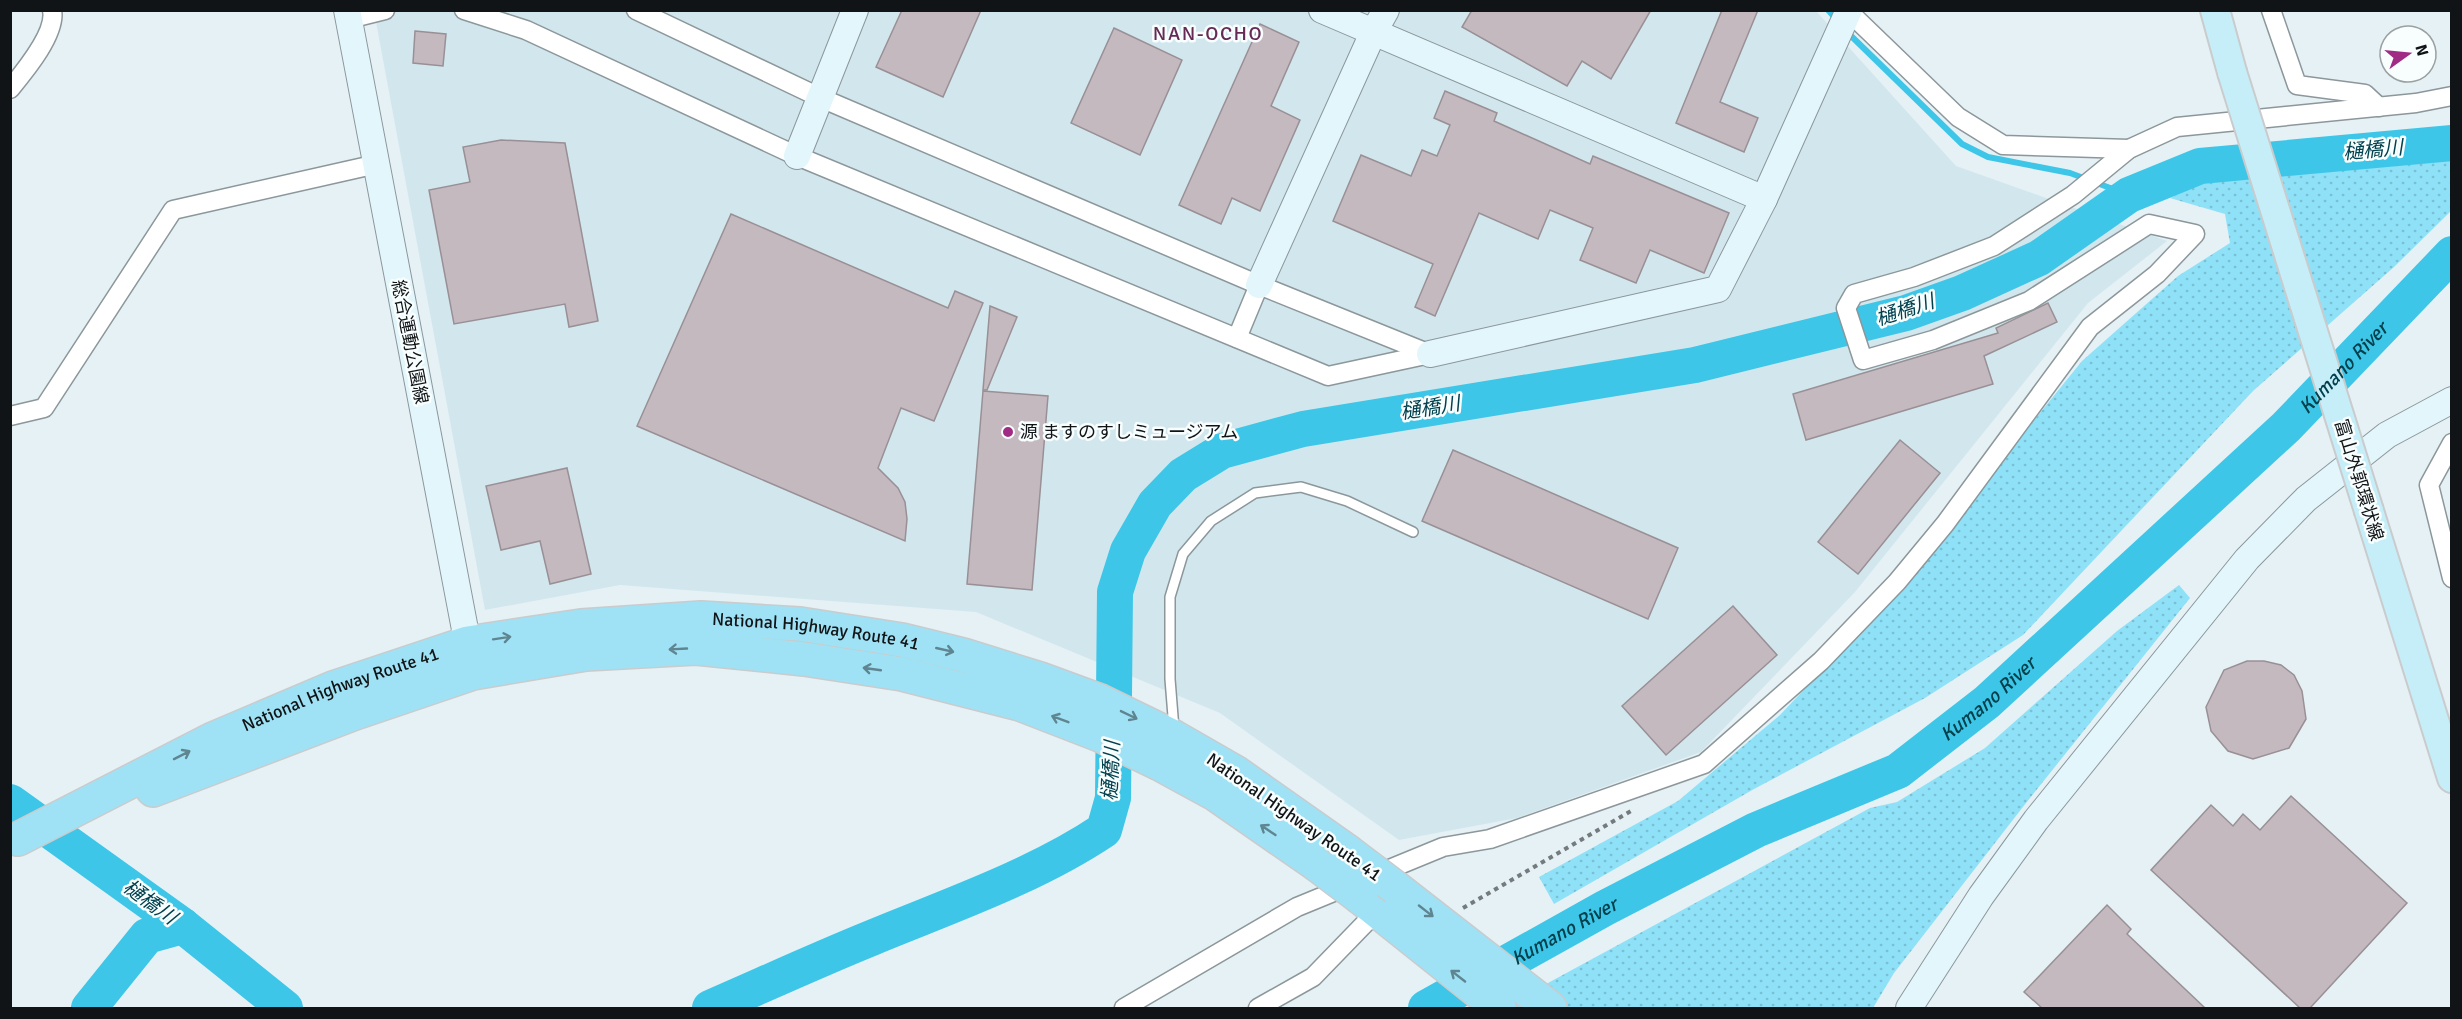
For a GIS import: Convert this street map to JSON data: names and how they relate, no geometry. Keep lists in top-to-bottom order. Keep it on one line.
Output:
{"streets":{"highway":["National Highway Route 41"],"main road":["富山外郭環状線"],"street":["総合運動公園線"]},"crossings":[["総合運動公園線","National Highway Route 41"]],"districts":["NAN-OCHO"],"water":["樋橋川","Kumano River"],"places":["源 ますのすしミュージアム"],"north":"right"}
